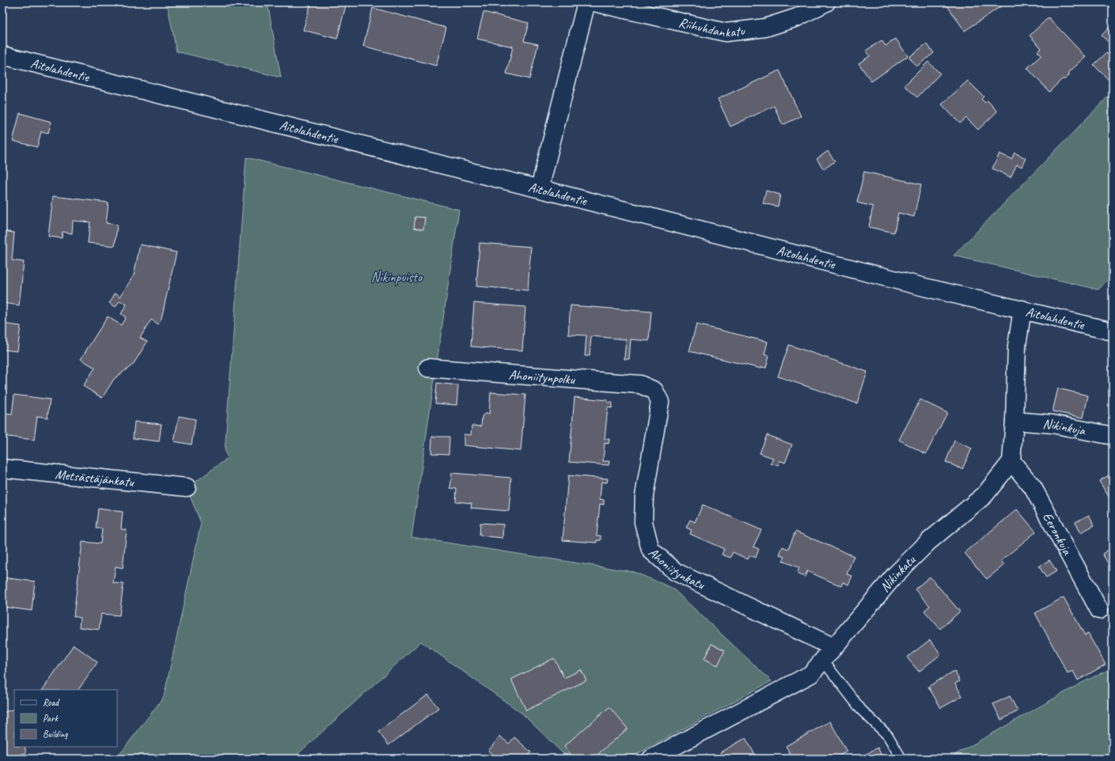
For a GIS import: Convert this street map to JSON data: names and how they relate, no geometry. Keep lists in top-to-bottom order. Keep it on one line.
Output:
{"streets":{"street":["Riihuhdankatu","Aitolahdentie","Ahoniitynpolku","Nikinkuja","Metsästäjänkatu","Eeronkuja","Ahoniitynkatu","Nikinkatu"]},"crossings":[["Ahoniitynpolku","Ahoniitynkatu"],["Eeronkuja","Nikinkatu"],["Ahoniitynkatu","Nikinkatu"]],"parks":["Nikinpuisto"],"legend":["Road","Park","Building"]}
